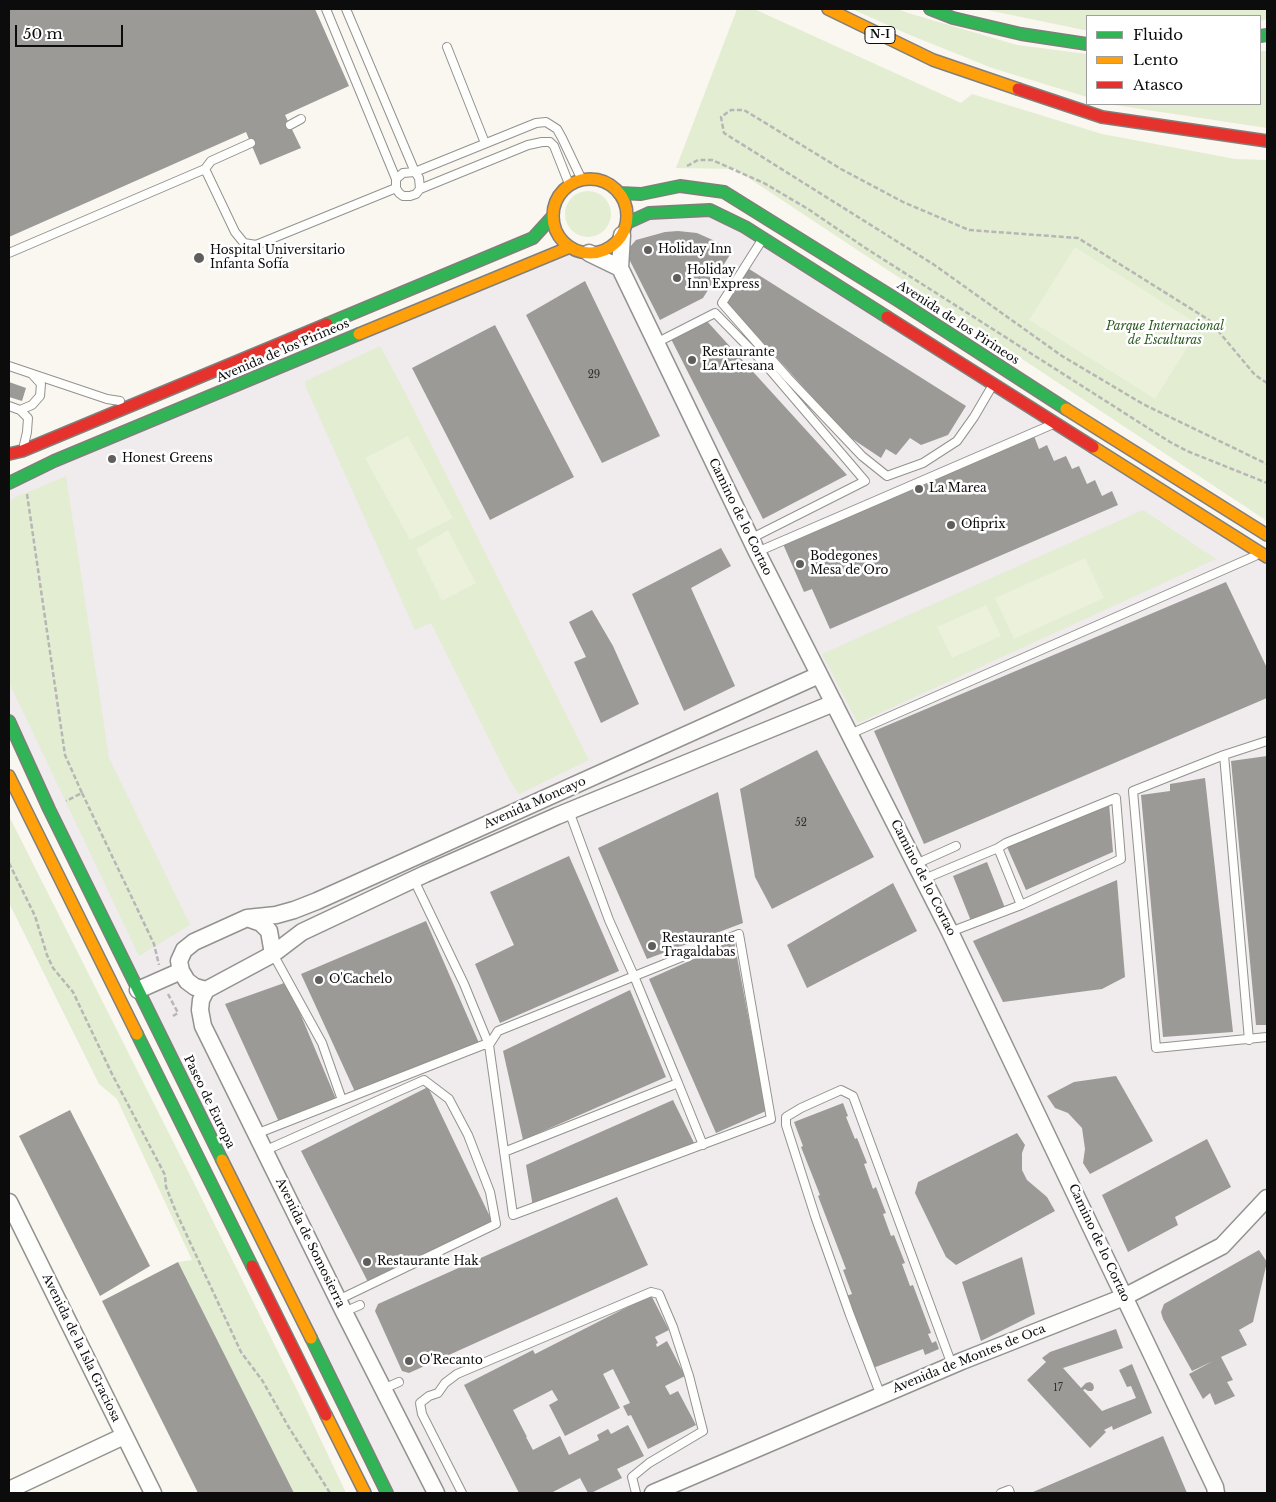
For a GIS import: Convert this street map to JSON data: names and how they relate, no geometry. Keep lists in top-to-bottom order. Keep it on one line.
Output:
{"streets":{"main road":["N-I","Avenida de los Pirineos","Paseo de Europa"],"street":["Camino de lo Cortao","Avenida Moncayo","Avenida de Somosierra","Avenida de la Isla Graciosa","Avenida de Montes de Oca"]},"crossings":[["Avenida de los Pirineos","Camino de lo Cortao"],["Camino de lo Cortao","Avenida Moncayo"],["Camino de lo Cortao","Avenida de Montes de Oca"],["Avenida Moncayo","Avenida de Somosierra"]],"parks":["Parque Internacional de Esculturas"],"places":["Holiday Inn","Hospital Universitario Infanta Sofía","Holiday Inn Express","Restaurante La Artesana","Honest Greens","La Marea","Ofiprix","Bodegones Mesa de Oro","Restaurante Tragaldabas","O'Cachelo","Restaurante Hak","O'Recanto"],"house_numbers":["29","52","17"],"legend":["Fluido","Lento","Atasco"],"scale_bar":"50 m"}
